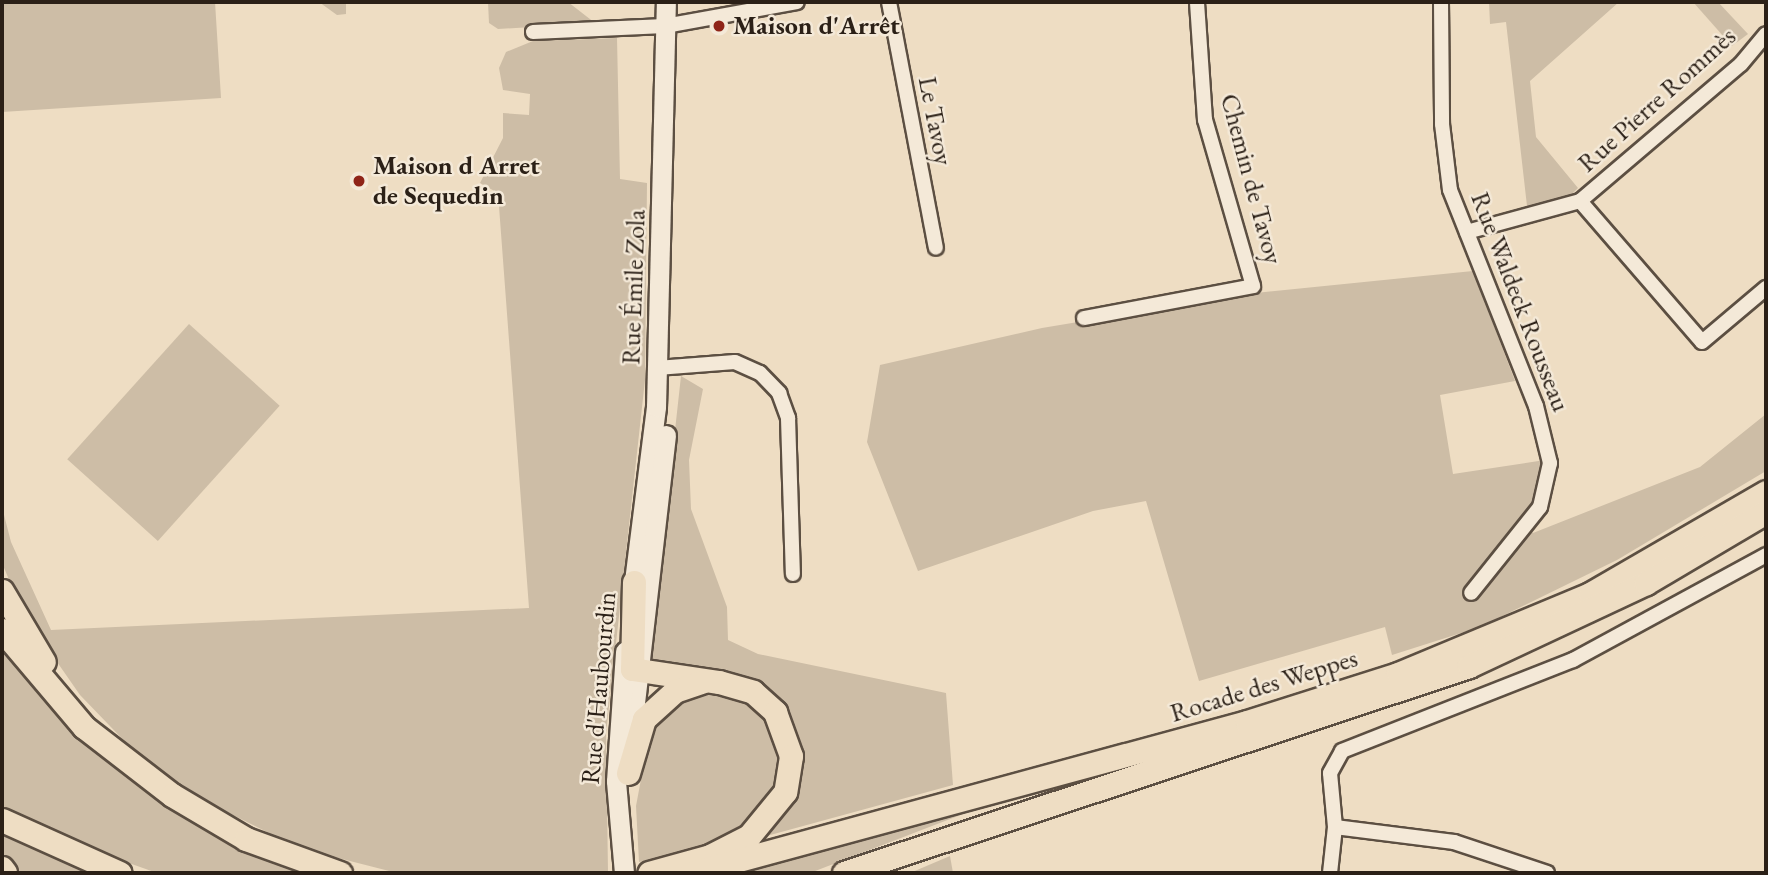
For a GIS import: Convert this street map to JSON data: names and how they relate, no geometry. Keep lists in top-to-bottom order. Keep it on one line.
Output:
{"streets":{"highway":["Rocade des Weppes"],"main road":["Rue Émile Zola","Rue d'Haubourdin"],"street":["Rue Pierre Rommès","Le Tavoy","Chemin de Tavoy","Rue Waldeck Rousseau"]},"crossings":[["Rue Pierre Rommès","Rue Waldeck Rousseau"],["Rue Émile Zola","Rue d'Haubourdin"]],"places":["Maison d'Arrêt","Maison d Arret de Sequedin"]}
